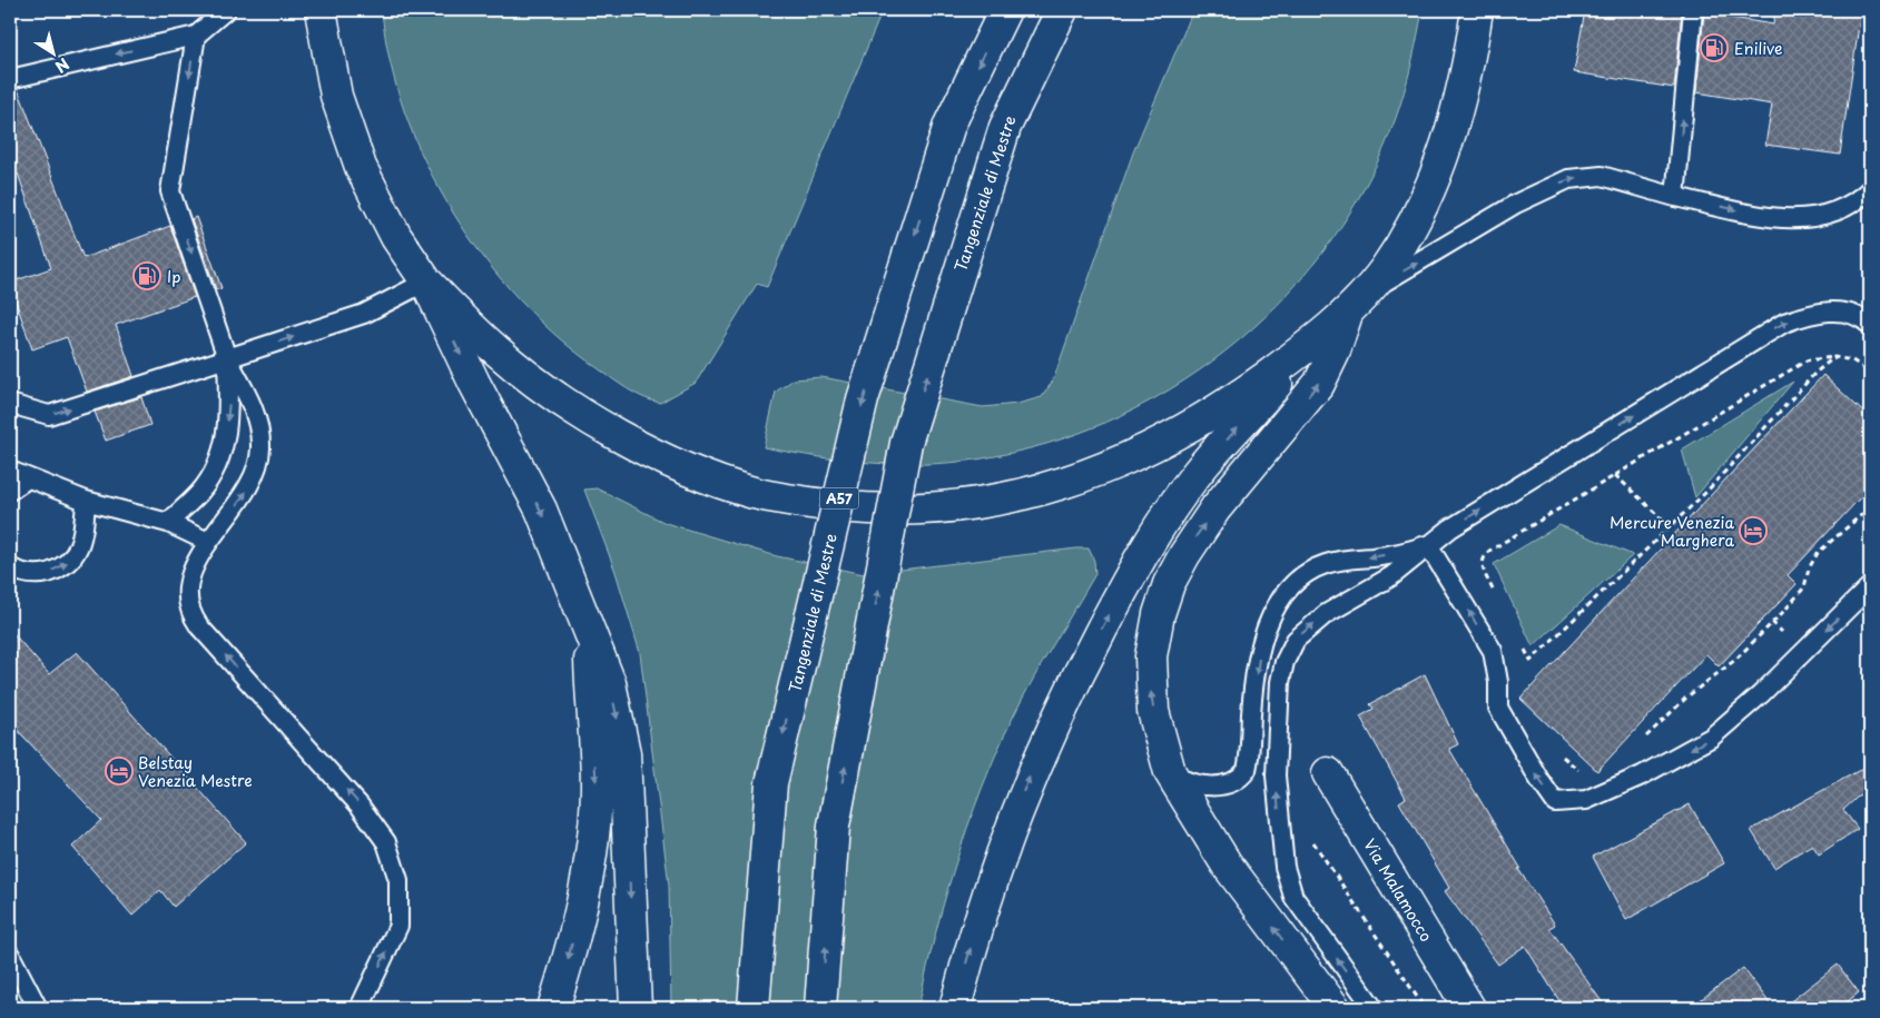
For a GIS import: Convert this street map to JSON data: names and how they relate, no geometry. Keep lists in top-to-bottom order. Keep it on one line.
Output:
{"streets":{"main road":["Tangenziale di Mestre","A57","Via Malamocco"]},"places":{"fuel station":["Enilive","Ip"],"hotel":["Mercure Venezia Marghera","Belstay Venezia Mestre"]},"north":"bottom right"}
